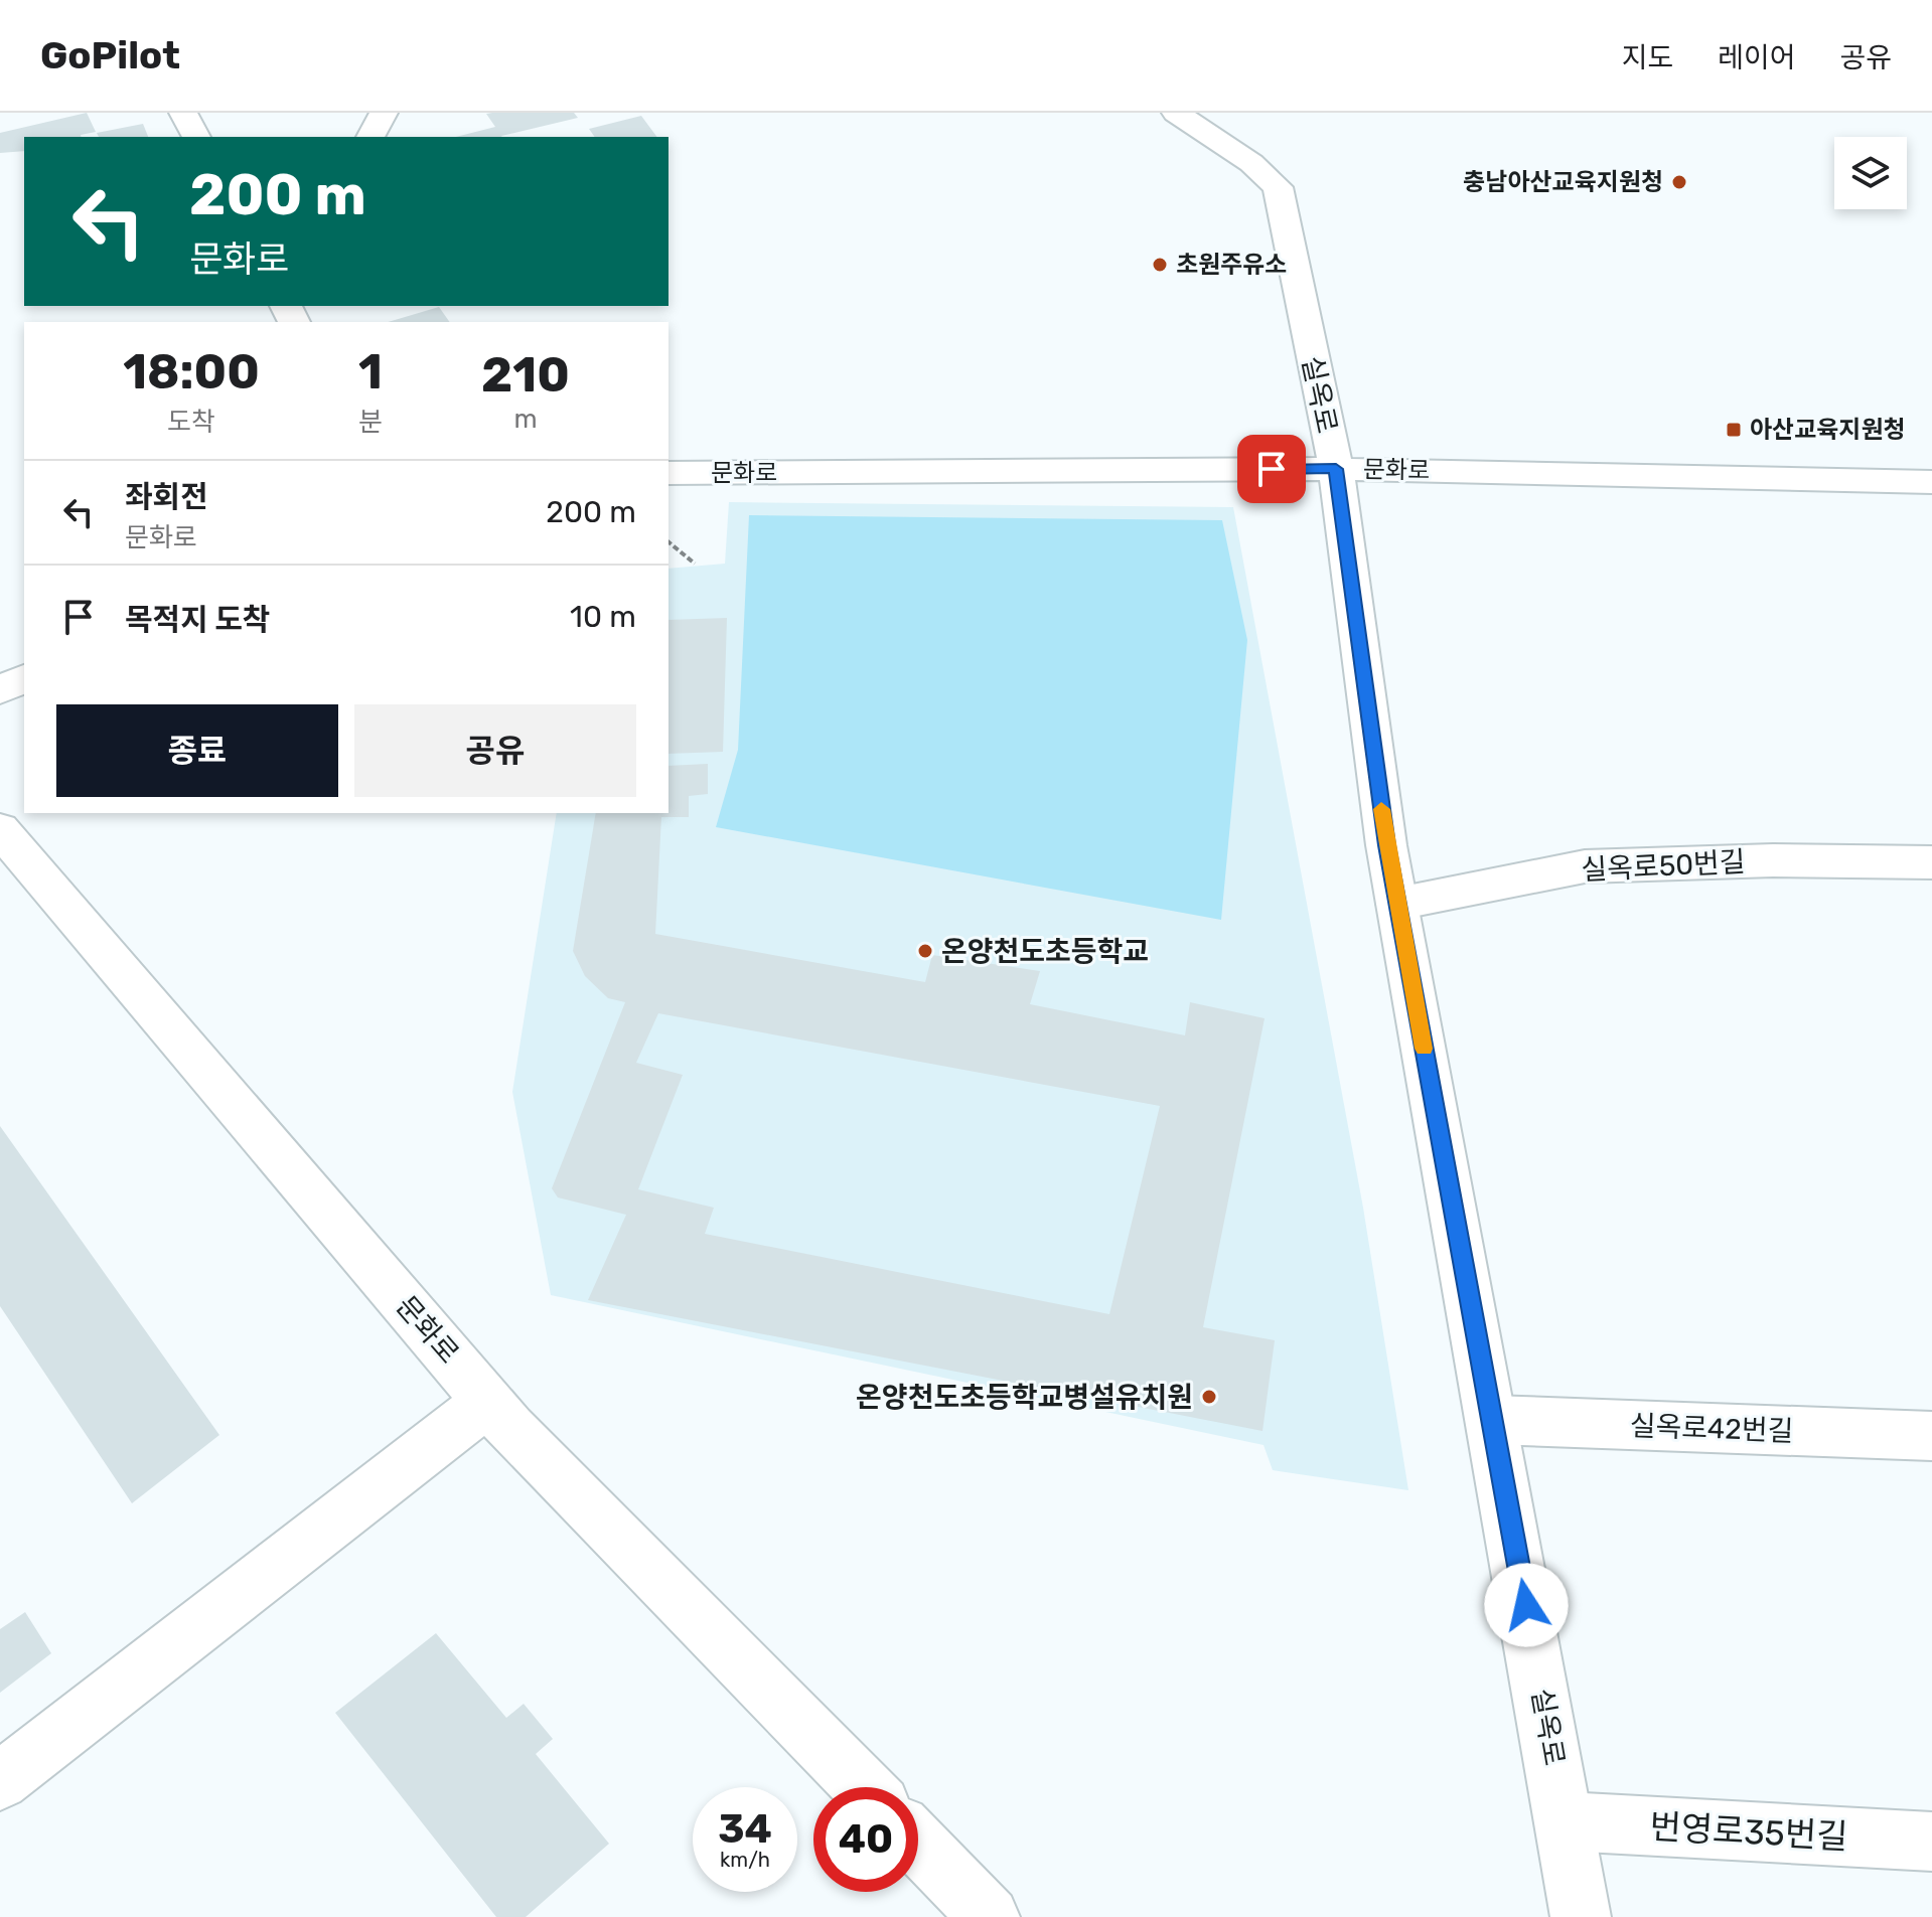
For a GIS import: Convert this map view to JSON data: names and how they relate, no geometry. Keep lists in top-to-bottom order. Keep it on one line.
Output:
{"streets":{"street":["실옥로","문화로","실옥로50번길","실옥로42번길","번영로35번길"]},"crossings":[["실옥로","문화로"],["실옥로","실옥로50번길"],["실옥로","실옥로42번길"],["실옥로","번영로35번길"]],"places":{"other":["충남아산교육지원청","초원주유소","온양천도초등학교","온양천도초등학교병설유치원"],"transit":["아산교육지원청"]},"page":{"header":"GoPilot","nav":["지도","레이어","공유"],"turn":["200 m","문화로"],"eta":["18:00","도착","1","분","210","m"],"list":[{"name":"좌회전","note":"문화로","value":"200 m"},{"name":"목적지 도착","value":"10 m"}],"buttons":["종료","공유"],"speed":"34 km/h","limit":"40"}}
